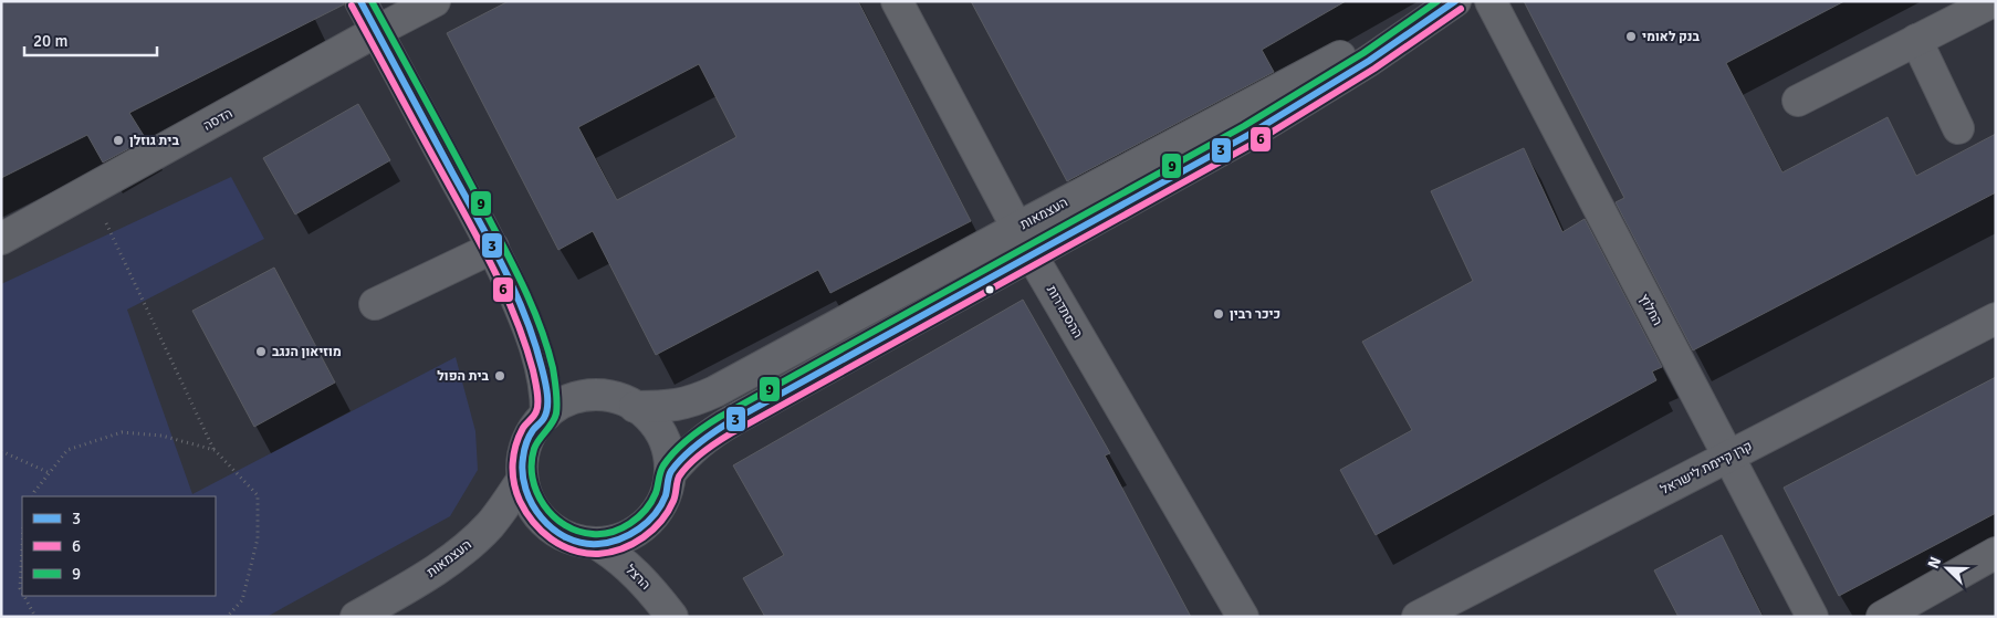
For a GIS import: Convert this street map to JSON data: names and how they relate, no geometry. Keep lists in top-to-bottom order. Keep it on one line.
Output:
{"streets":{"street":["הדסה","העצמאות","החלוץ","ההסתדרות","קרן קיימת לישראל","הרצל"]},"crossings":[["העצמאות","ההסתדרות"],["העצמאות","הרצל"],["החלוץ","קרן קיימת לישראל"]],"places":["בנק לאומי","בית גוזלן","כיכר רבין","מוזיאון הנגב","בית הפול"],"lines":["transit line 3","transit line 9","transit line 6"],"legend":["3","6","9"],"scale_bar":"20 m","north":"top left"}
